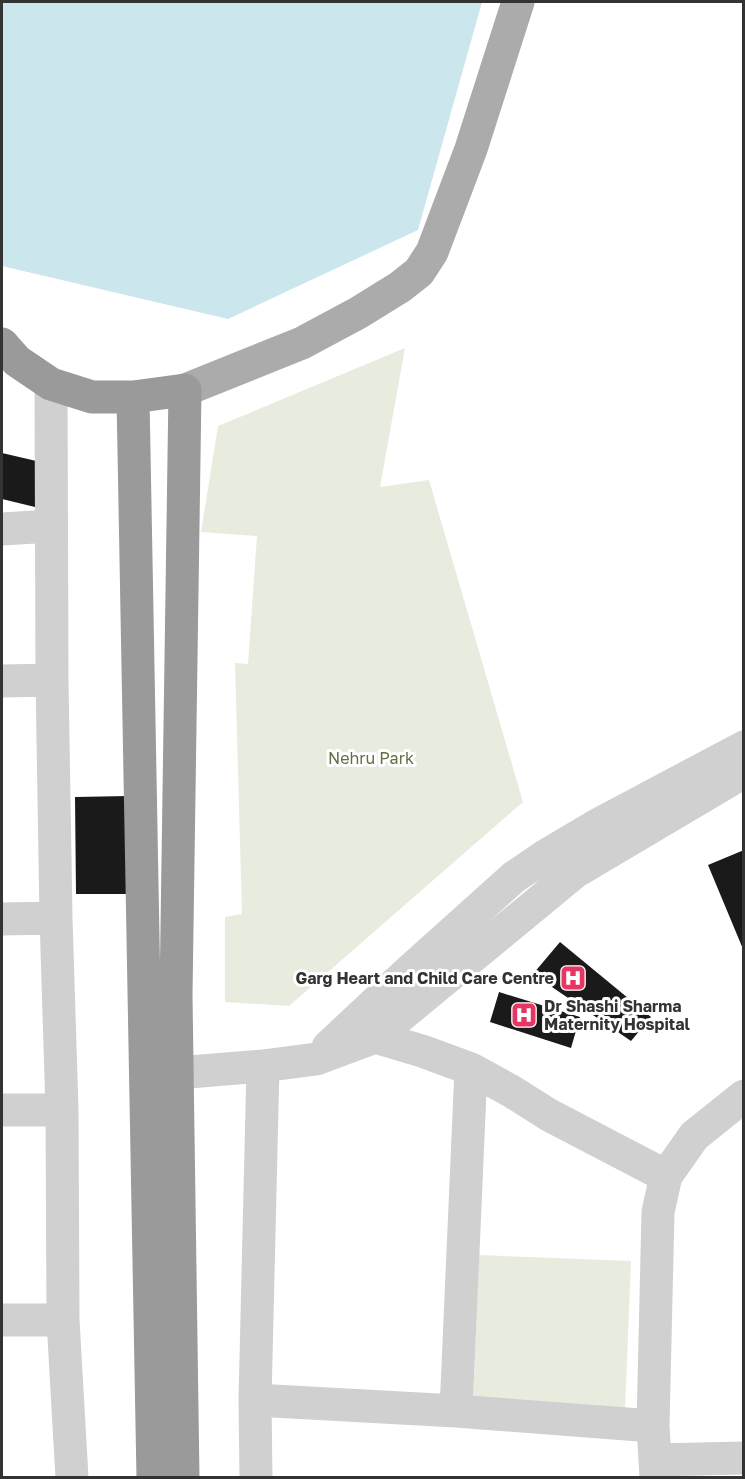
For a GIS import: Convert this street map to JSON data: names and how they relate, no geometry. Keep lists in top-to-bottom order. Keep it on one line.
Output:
{"parks":["Nehru Park"],"places":{"hospital":["Garg Heart and Child Care Centre","Dr Shashi Sharma Maternity Hospital"]}}
